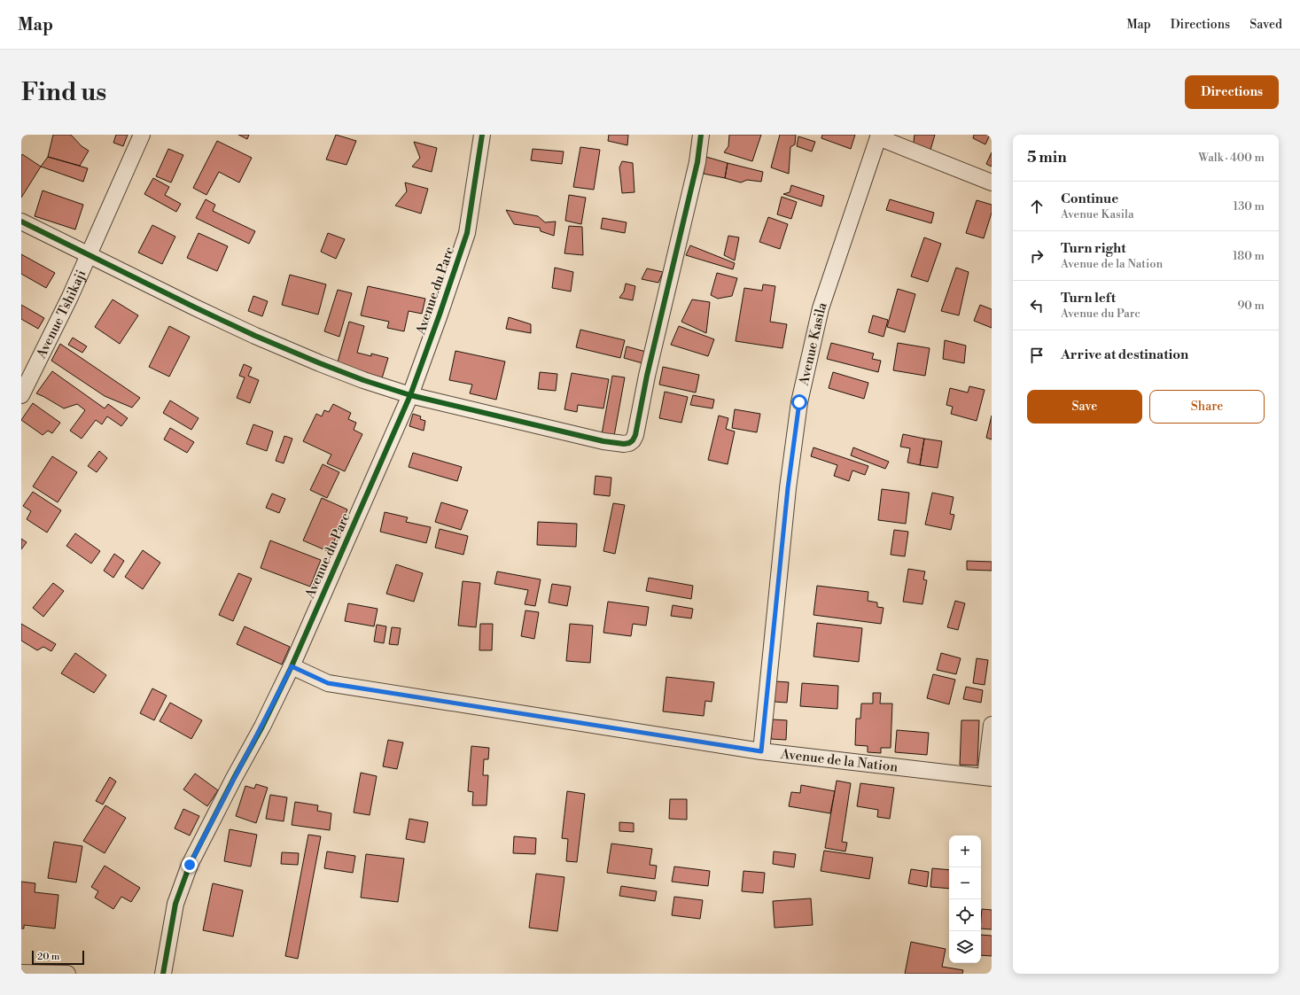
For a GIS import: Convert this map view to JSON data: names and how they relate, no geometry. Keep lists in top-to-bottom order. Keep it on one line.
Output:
{"streets":{"street":["Avenue du Parc","Avenue Tshikaji","Avenue Kasila","Avenue de la Nation"]},"crossings":[["Avenue du Parc","Avenue de la Nation"],["Avenue Kasila","Avenue de la Nation"]],"scale_bar":"20 m","page":{"header":"Map","nav":["Map","Directions","Saved"],"buttons":["Directions",["Save","Share"]],"title":"Find us","heading":["5 min","Walk · 400 m"],"list":[["Continue","Avenue Kasila","130 m"],["Turn right","Avenue de la Nation","180 m"],["Turn left","Avenue du Parc","90 m"],"Arrive at destination"],"map_buttons":["+","−"],"scale":"20 m"}}
